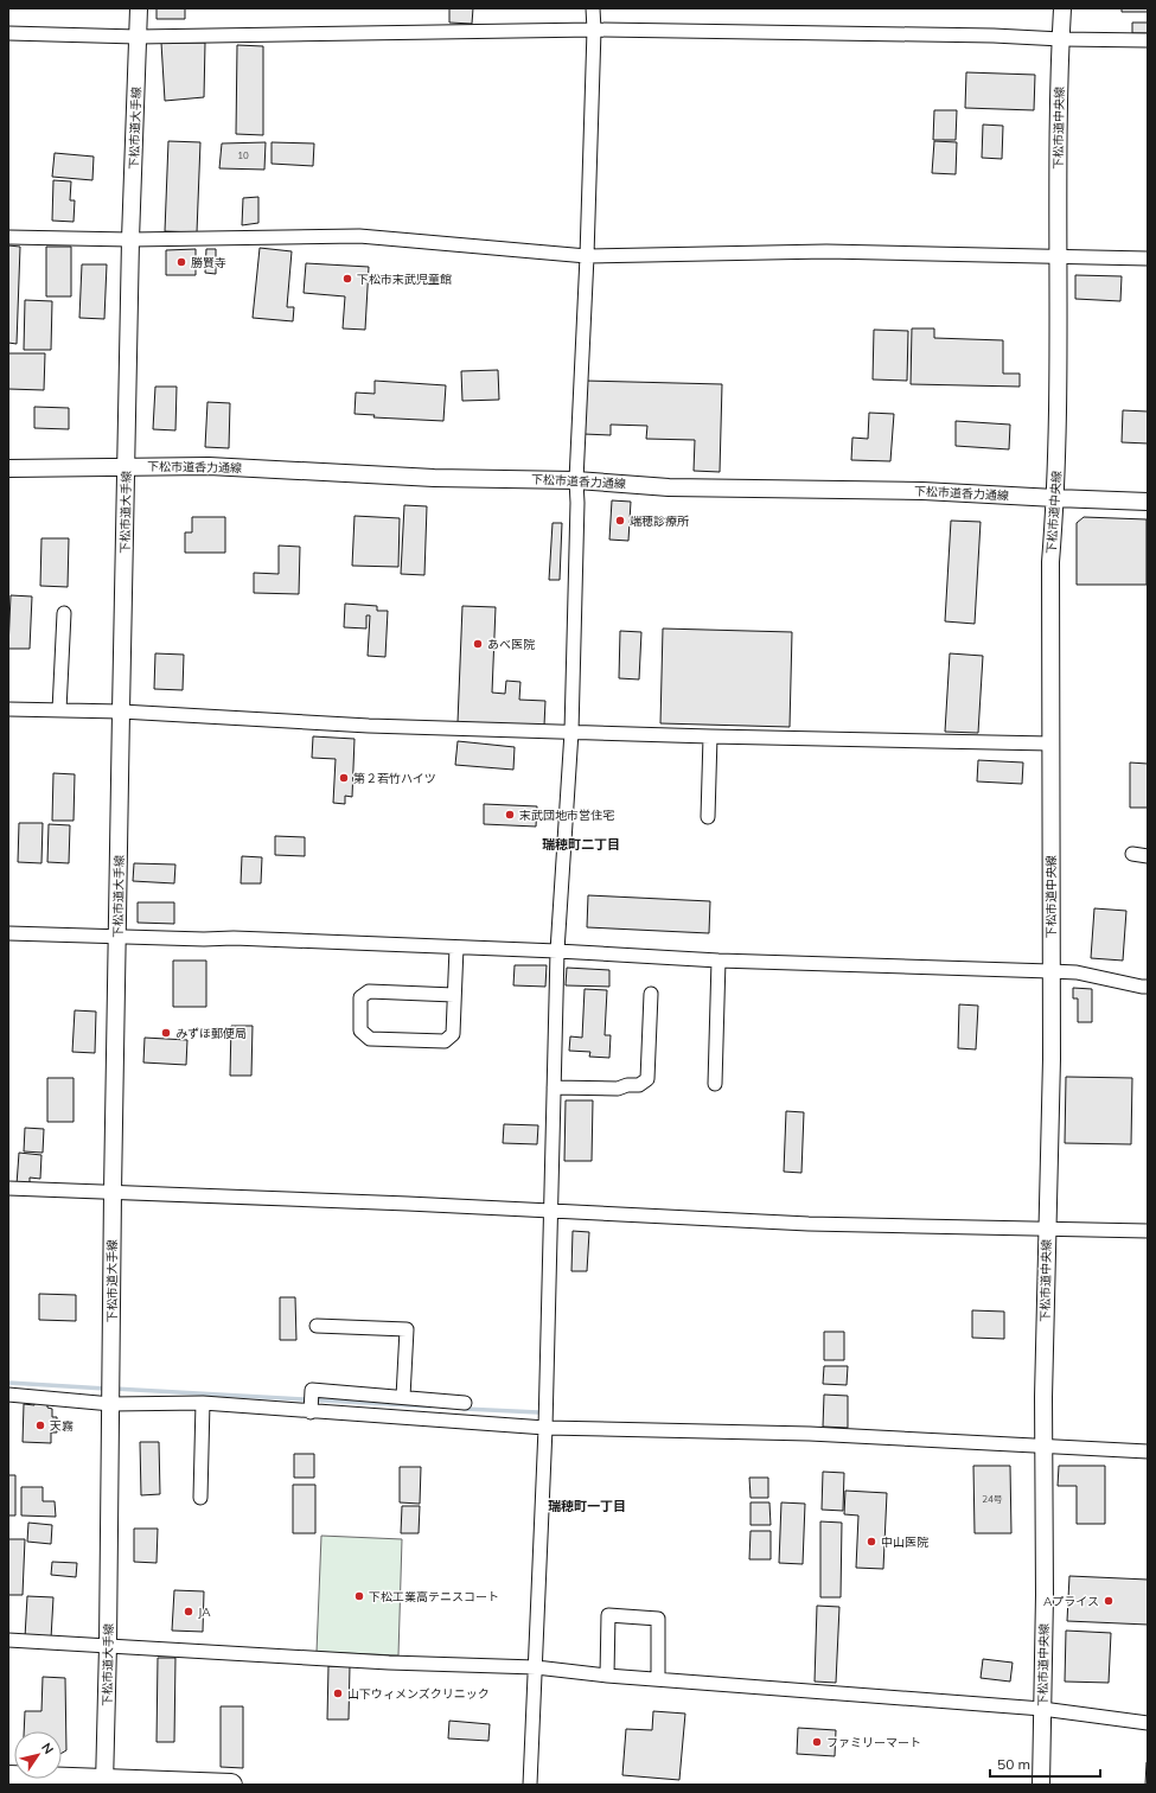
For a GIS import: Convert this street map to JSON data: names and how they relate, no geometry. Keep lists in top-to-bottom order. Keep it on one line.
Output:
{"streets":{"street":["下松市道大手線","下松市道中央線","下松市道香力通線"]},"crossings":[["下松市道大手線","下松市道香力通線"],["下松市道中央線","下松市道香力通線"]],"districts":["瑞穂町二丁目","瑞穂町一丁目"],"places":["勝賢寺","下松市末武児童館","端穂診療所","あべ医院","第２若竹ハイツ","末武団地市営住宅","みずほ郵便局","天霧","中山医院","下松工業高テニスコート","Aプライス","JA","山下ウィメンズクリニック","ファミリーマート"],"house_numbers":["10","24号"],"scale_bar":"50 m","north":"top right"}
